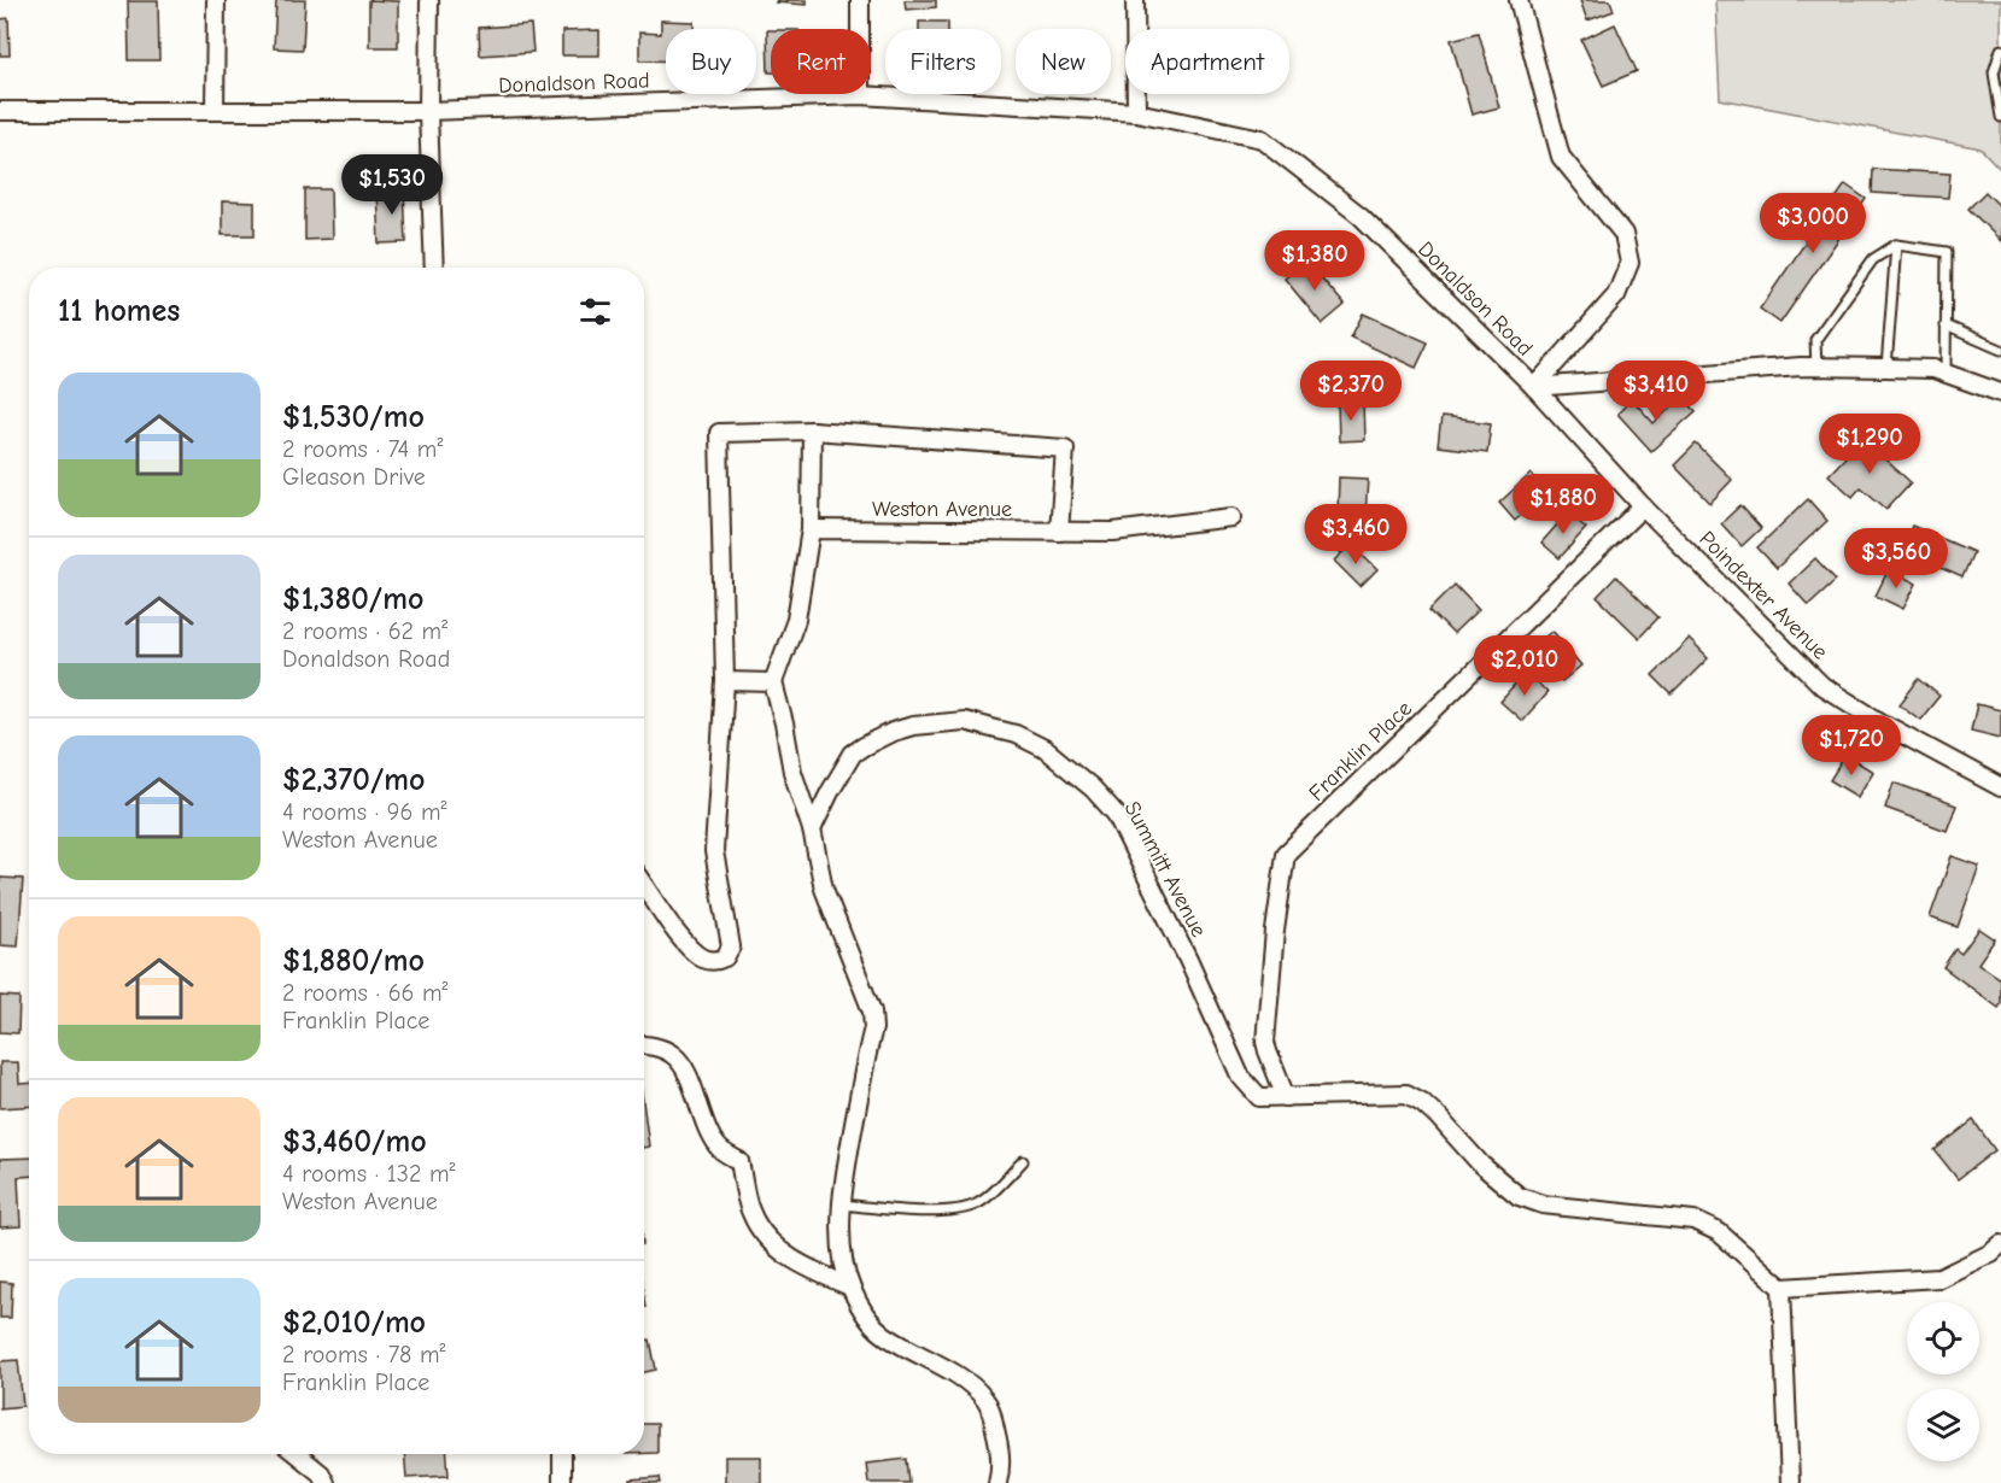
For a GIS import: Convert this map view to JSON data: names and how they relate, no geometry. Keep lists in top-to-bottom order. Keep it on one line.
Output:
{"streets":{"street":["Donaldson Road","Weston Avenue","Poindexter Avenue","Franklin Place","Summitt Avenue"]},"crossings":[["Donaldson Road","Poindexter Avenue"],["Poindexter Avenue","Franklin Place"],["Franklin Place","Summitt Avenue"]],"page":{"chip":["Buy","Rent","Filters","New","Apartment"],"price":["$1,530","$3,000","$1,380","$2,370","$3,410","$1,290","$1,880","$3,460","$3,560","$2,010","$1,720"],"heading":"11 homes","list":[{"name":"$1,530/mo","note":"2 rooms · 74 m² · Gleason Drive"},{"name":"$1,380/mo","note":"2 rooms · 62 m² · Donaldson Road"},{"name":"$2,370/mo","note":"4 rooms · 96 m² · Weston Avenue"},{"name":"$1,880/mo","note":"2 rooms · 66 m² · Franklin Place"},{"name":"$3,460/mo","note":"4 rooms · 132 m² · Weston Avenue"},{"name":"$2,010/mo","note":"2 rooms · 78 m² · Franklin Place"}]}}
